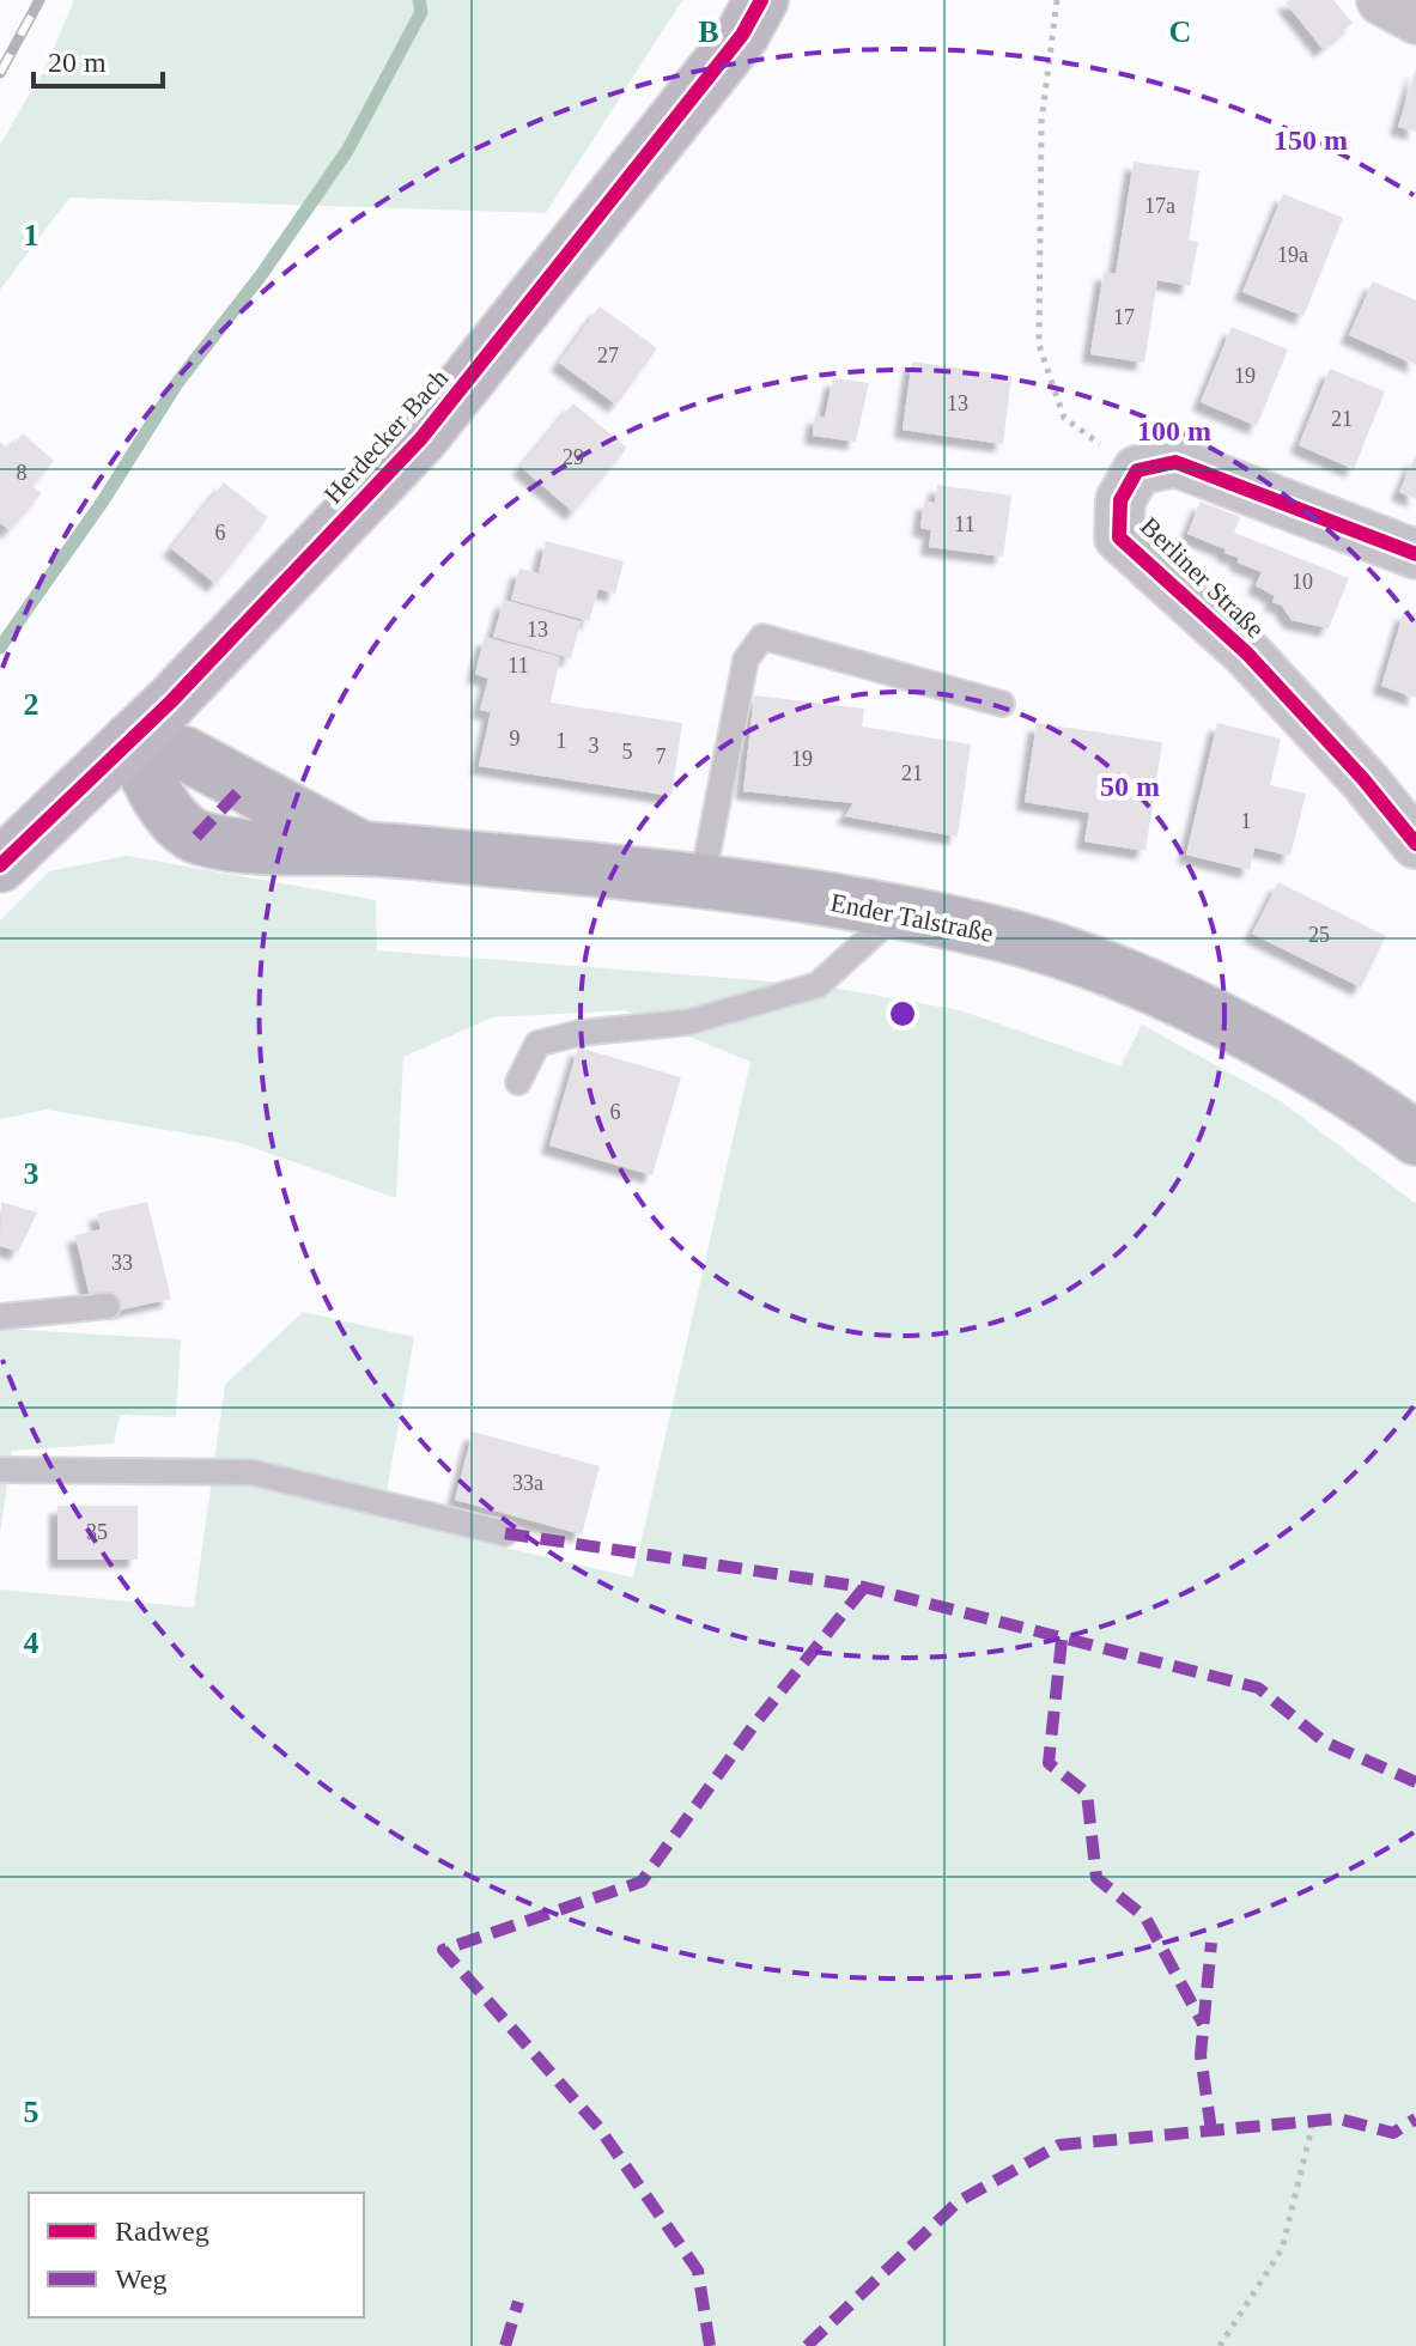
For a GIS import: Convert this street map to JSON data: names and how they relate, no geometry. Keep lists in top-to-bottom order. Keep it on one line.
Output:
{"streets":{"main road":["Herdecker Bach","Ender Talstraße"],"street":["Berliner Straße"]},"crossings":[["Herdecker Bach","Ender Talstraße"]],"house_numbers":["17a","19a","17","27","19","13","21","29","8","11","6","10","13","11","9","1","3","5","7","19","21","1","25","6","33","33a","35"],"legend":["Radweg","Weg"],"scale_bar":"20 m","grid":{"columns":["B","C"],"rows":["1","2","3","4","5"]},"rings":["150 m","100 m","50 m"]}
